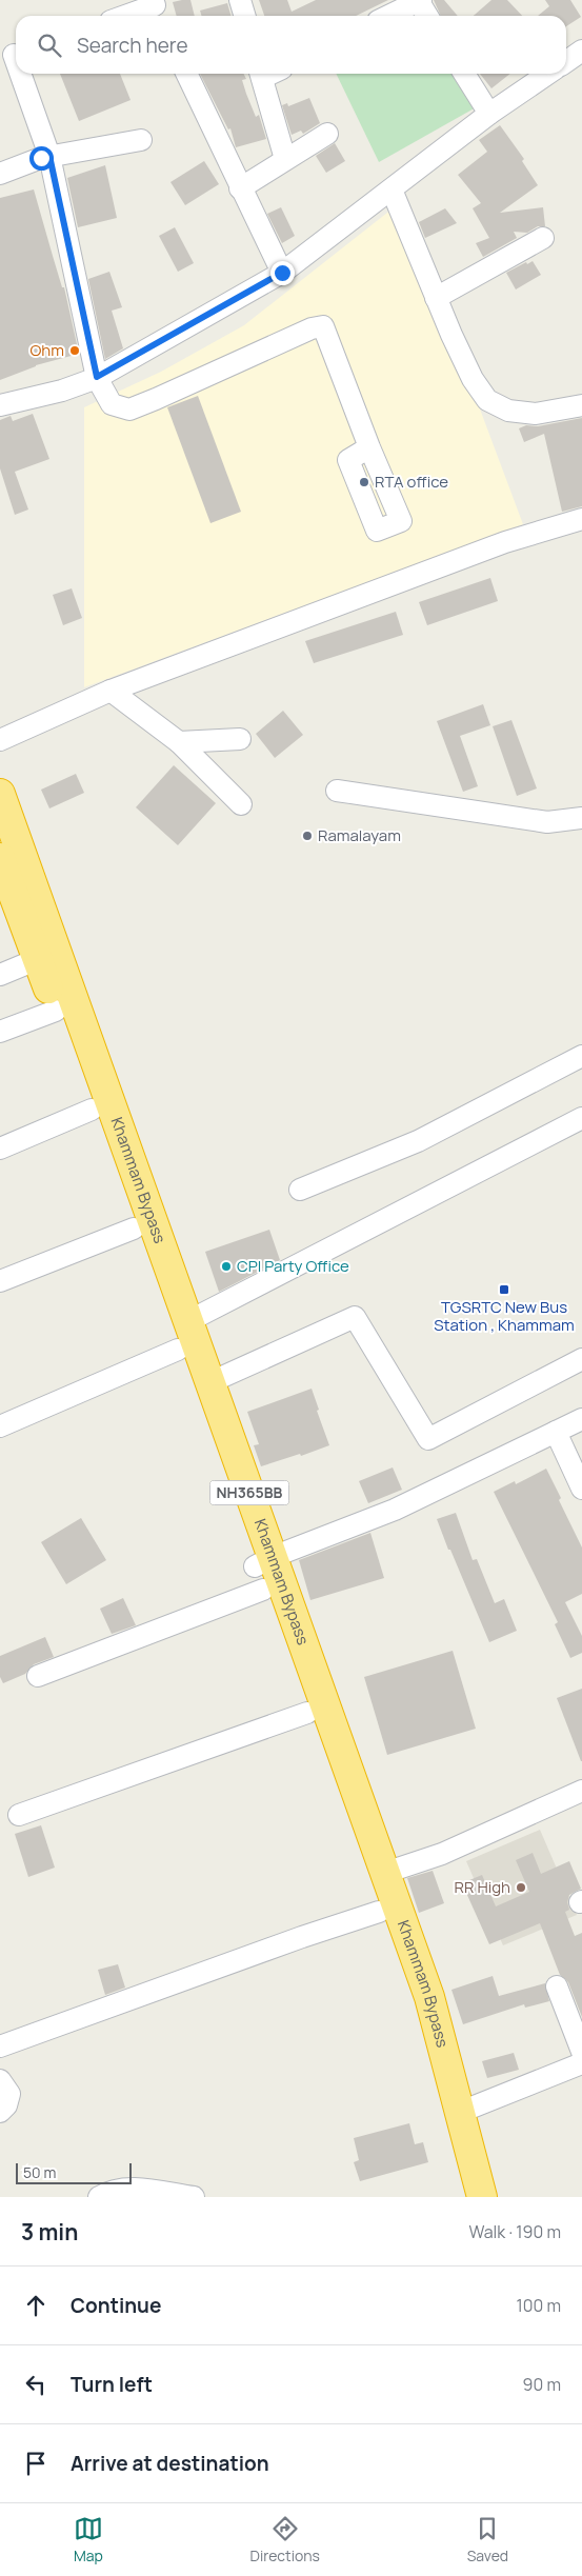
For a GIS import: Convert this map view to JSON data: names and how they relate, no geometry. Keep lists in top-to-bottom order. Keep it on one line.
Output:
{"streets":{"highway":["Khammam Bypass","NH365BB"]},"places":{"other":["Ohm","RTA office","Ramalayam","CPI Party Office","RR High"],"transit":["TGSRTC New Bus Station , Khammam"]},"scale_bar":"50 m","page":{"search":"Search here","scale":"50 m","heading":["3 min","Walk · 190 m"],"list":[["Continue","100 m"],["Turn left","90 m"],"Arrive at destination"],"nav":["Map","Directions","Saved"]}}
